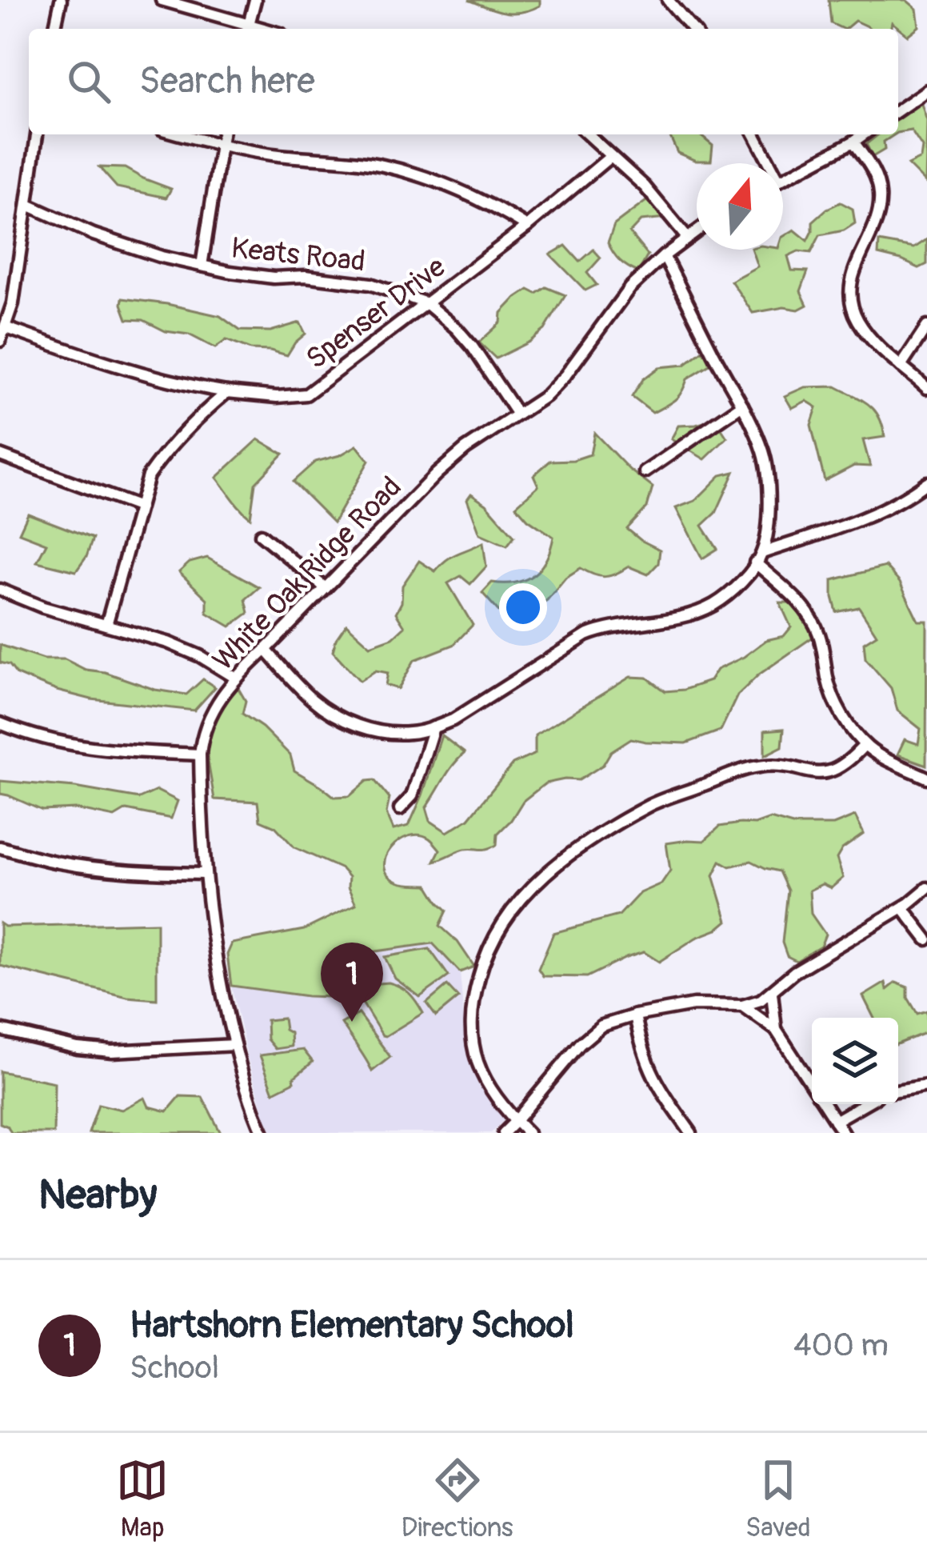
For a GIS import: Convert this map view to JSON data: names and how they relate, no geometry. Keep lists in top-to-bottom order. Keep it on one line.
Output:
{"streets":{"street":["Keats Road","Spenser Drive","White Oak Ridge Road"]},"crossings":[["Keats Road","Spenser Drive"],["Keats Road","White Oak Ridge Road"]],"north":"top","page":{"search":"Search here","pins":"1","heading":"Nearby","list":[{"mark":"1","name":"Hartshorn Elementary School","note":"School","value":"400 m"}],"nav":["Map","Directions","Saved"]}}
